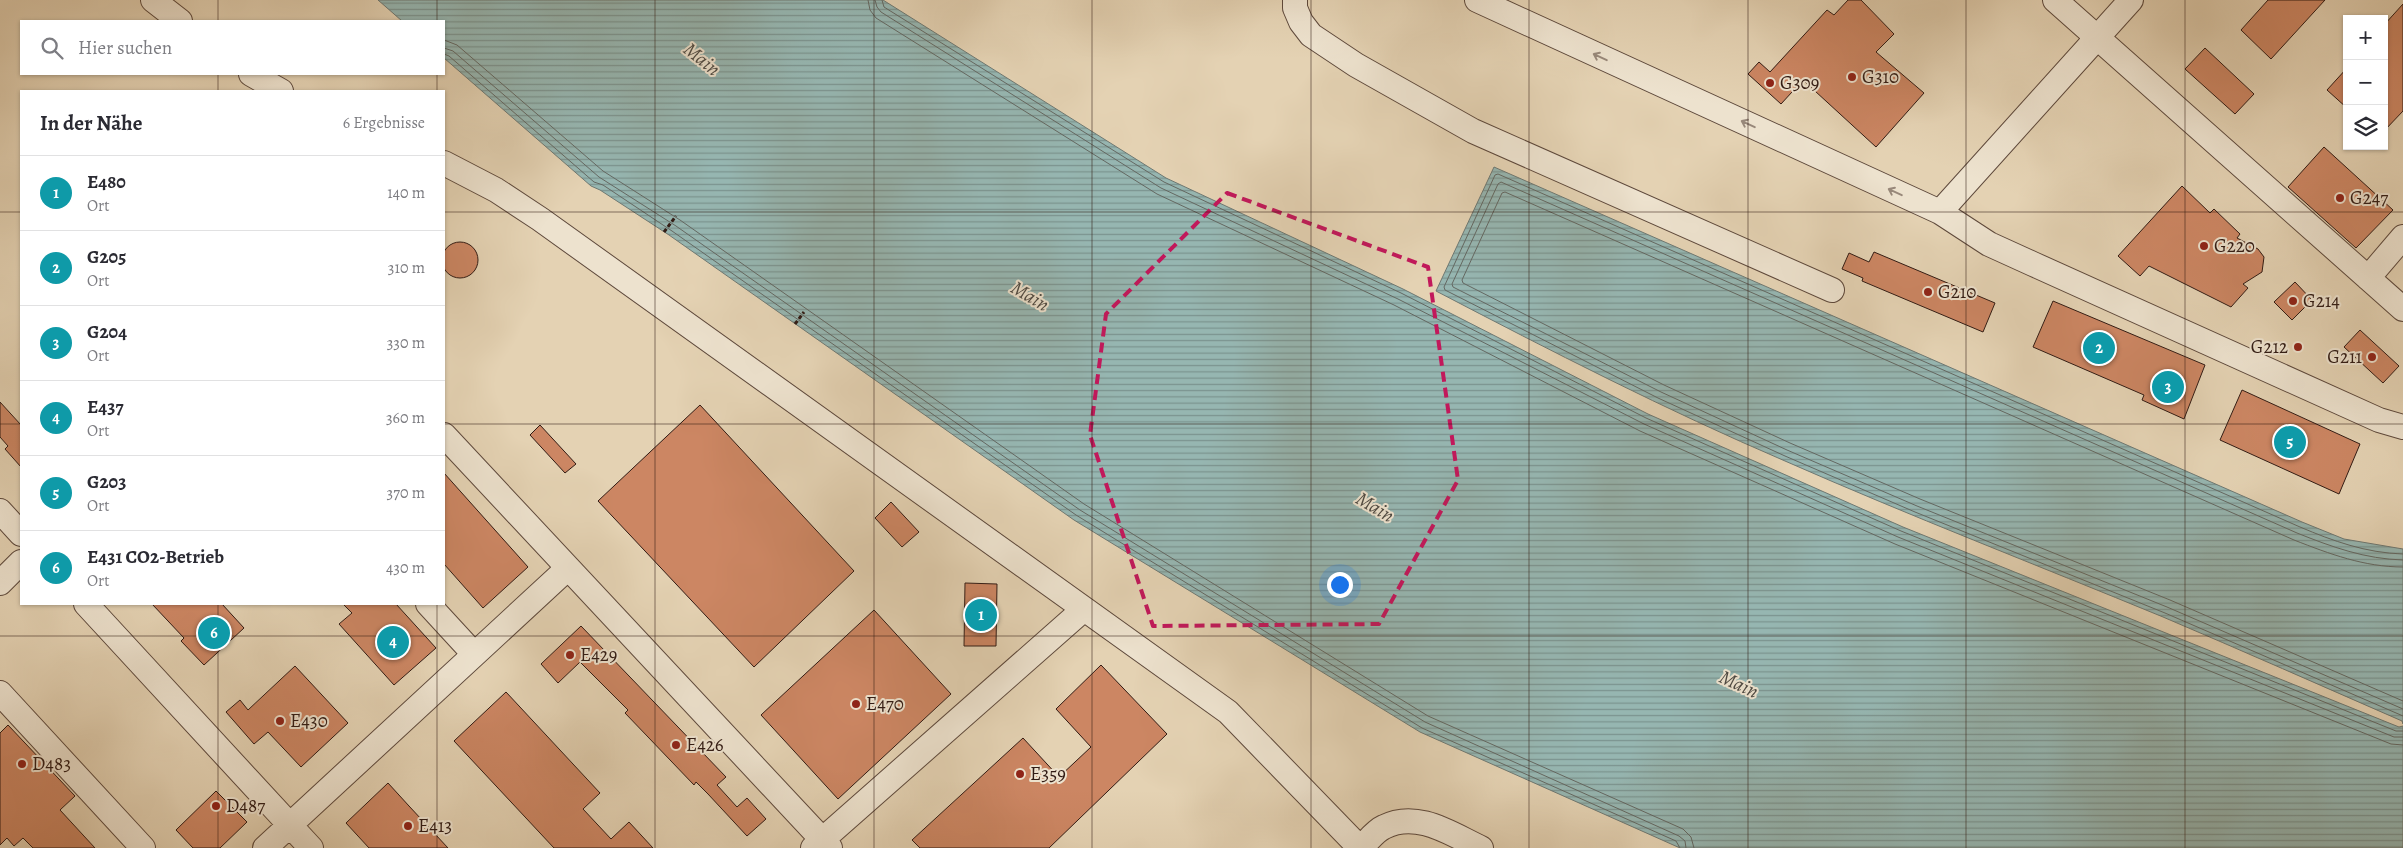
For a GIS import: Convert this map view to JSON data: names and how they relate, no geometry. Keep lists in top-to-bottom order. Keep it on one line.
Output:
{"water":["Main"],"places":["G310","G309","G247","G220","G210","G214","G212","G211","E429","E470","E430","E426","D483","E359","D487","E413"],"page":{"map_buttons":["+","−"],"search":"Hier suchen","heading":["In der Nähe","6 Ergebnisse"],"list":[{"mark":"1","name":"E480","note":"Ort","value":"140 m"},{"mark":"2","name":"G205","note":"Ort","value":"310 m"},{"mark":"3","name":"G204","note":"Ort","value":"330 m"},{"mark":"4","name":"E437","note":"Ort","value":"360 m"},{"mark":"5","name":"G203","note":"Ort","value":"370 m"},{"mark":"6","name":"E431 CO2-Betrieb","note":"Ort","value":"430 m"}],"pins":["2","3","5","1","6","4"]}}
